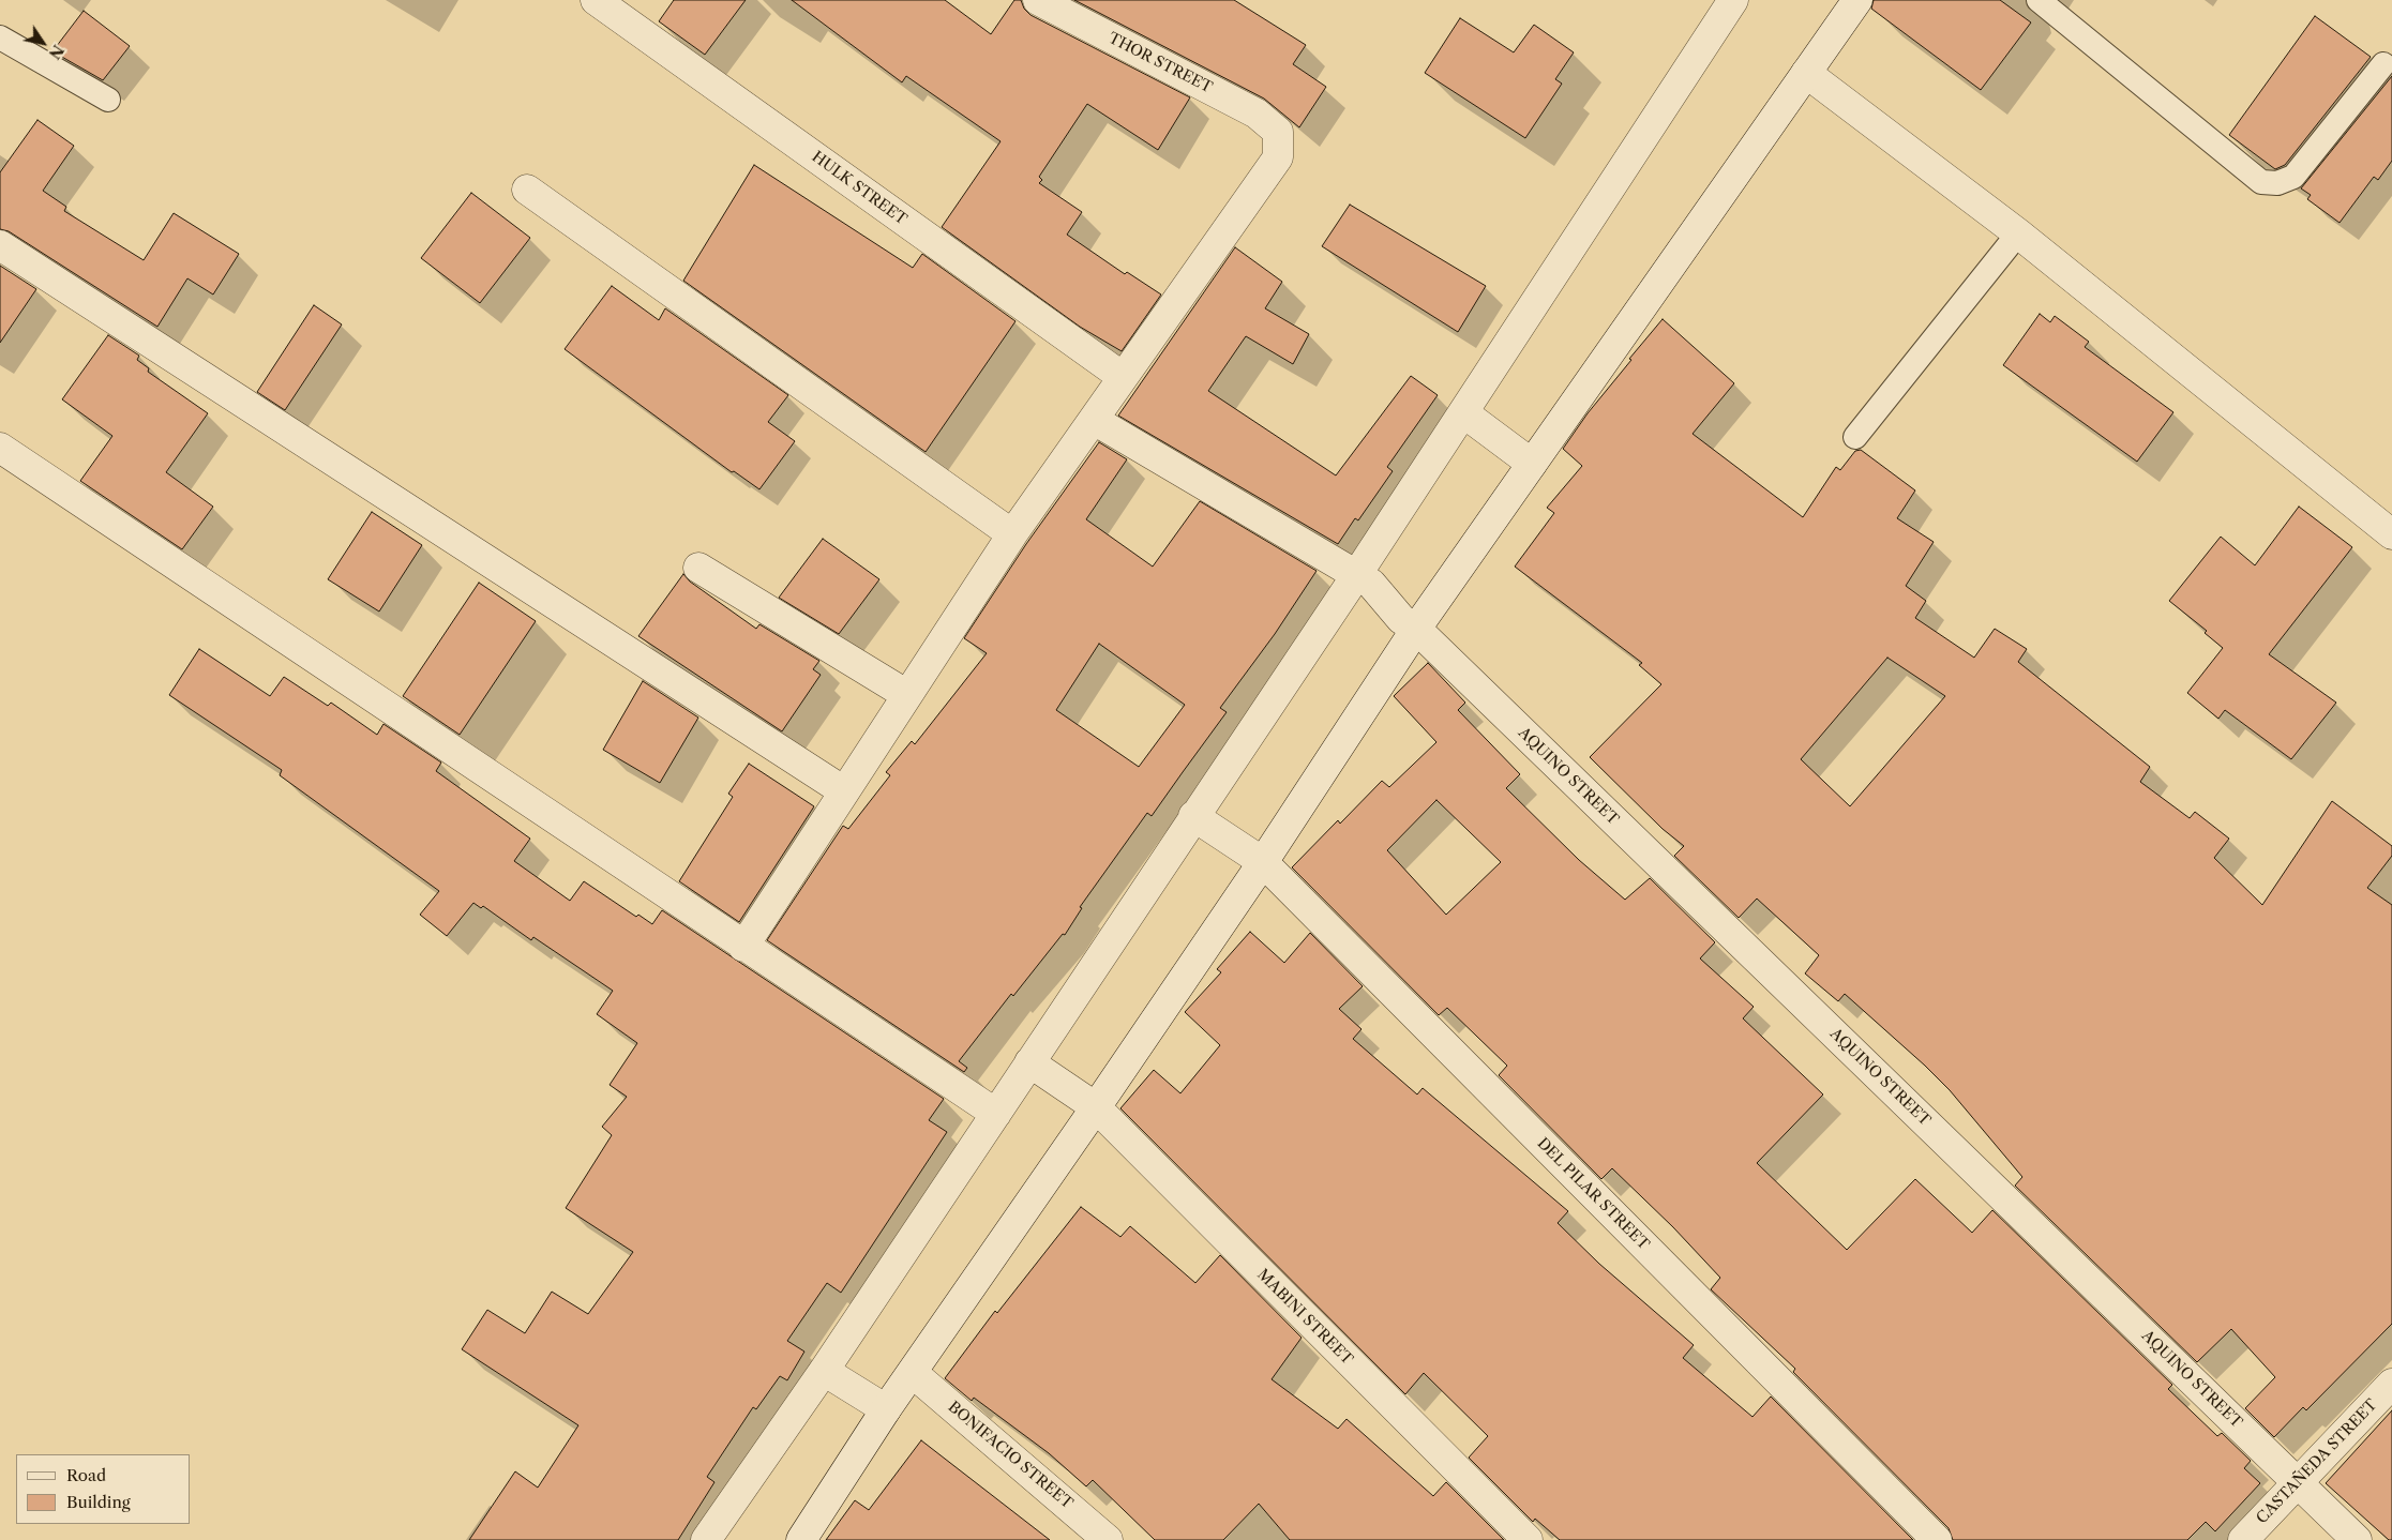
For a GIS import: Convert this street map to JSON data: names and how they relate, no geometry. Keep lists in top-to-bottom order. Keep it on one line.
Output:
{"streets":{"street":["THOR STREET","HULK STREET","AQUINO STREET","DEL PILAR STREET","MABINI STREET","BONIFACIO STREET","CASTAÑEDA STREET"]},"crossings":[["THOR STREET","HULK STREET"],["AQUINO STREET","CASTAÑEDA STREET"]],"legend":["Road","Building"],"north":"bottom right"}
